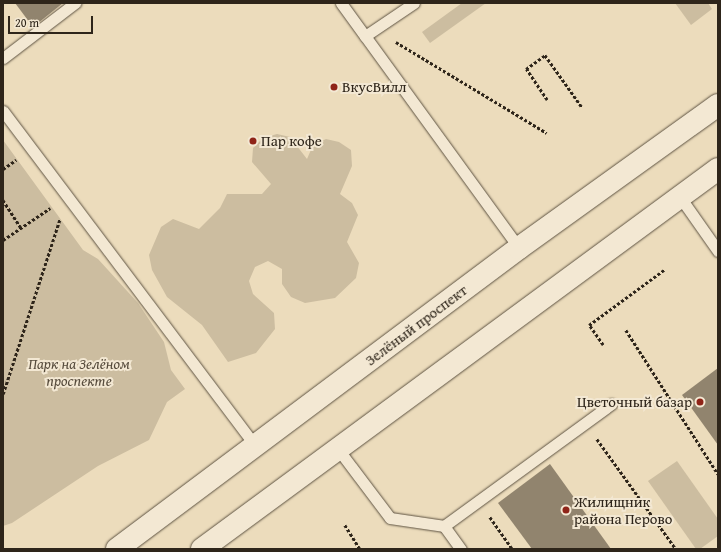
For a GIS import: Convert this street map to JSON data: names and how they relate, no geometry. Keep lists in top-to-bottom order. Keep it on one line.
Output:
{"streets":{"main road":["Зелёный проспект"]},"parks":["Парк на Зелёном проспекте"],"places":["ВкусВилл","Пар кофе","Цветочный базар","Жилищник района Перово"],"scale_bar":"20 m"}
